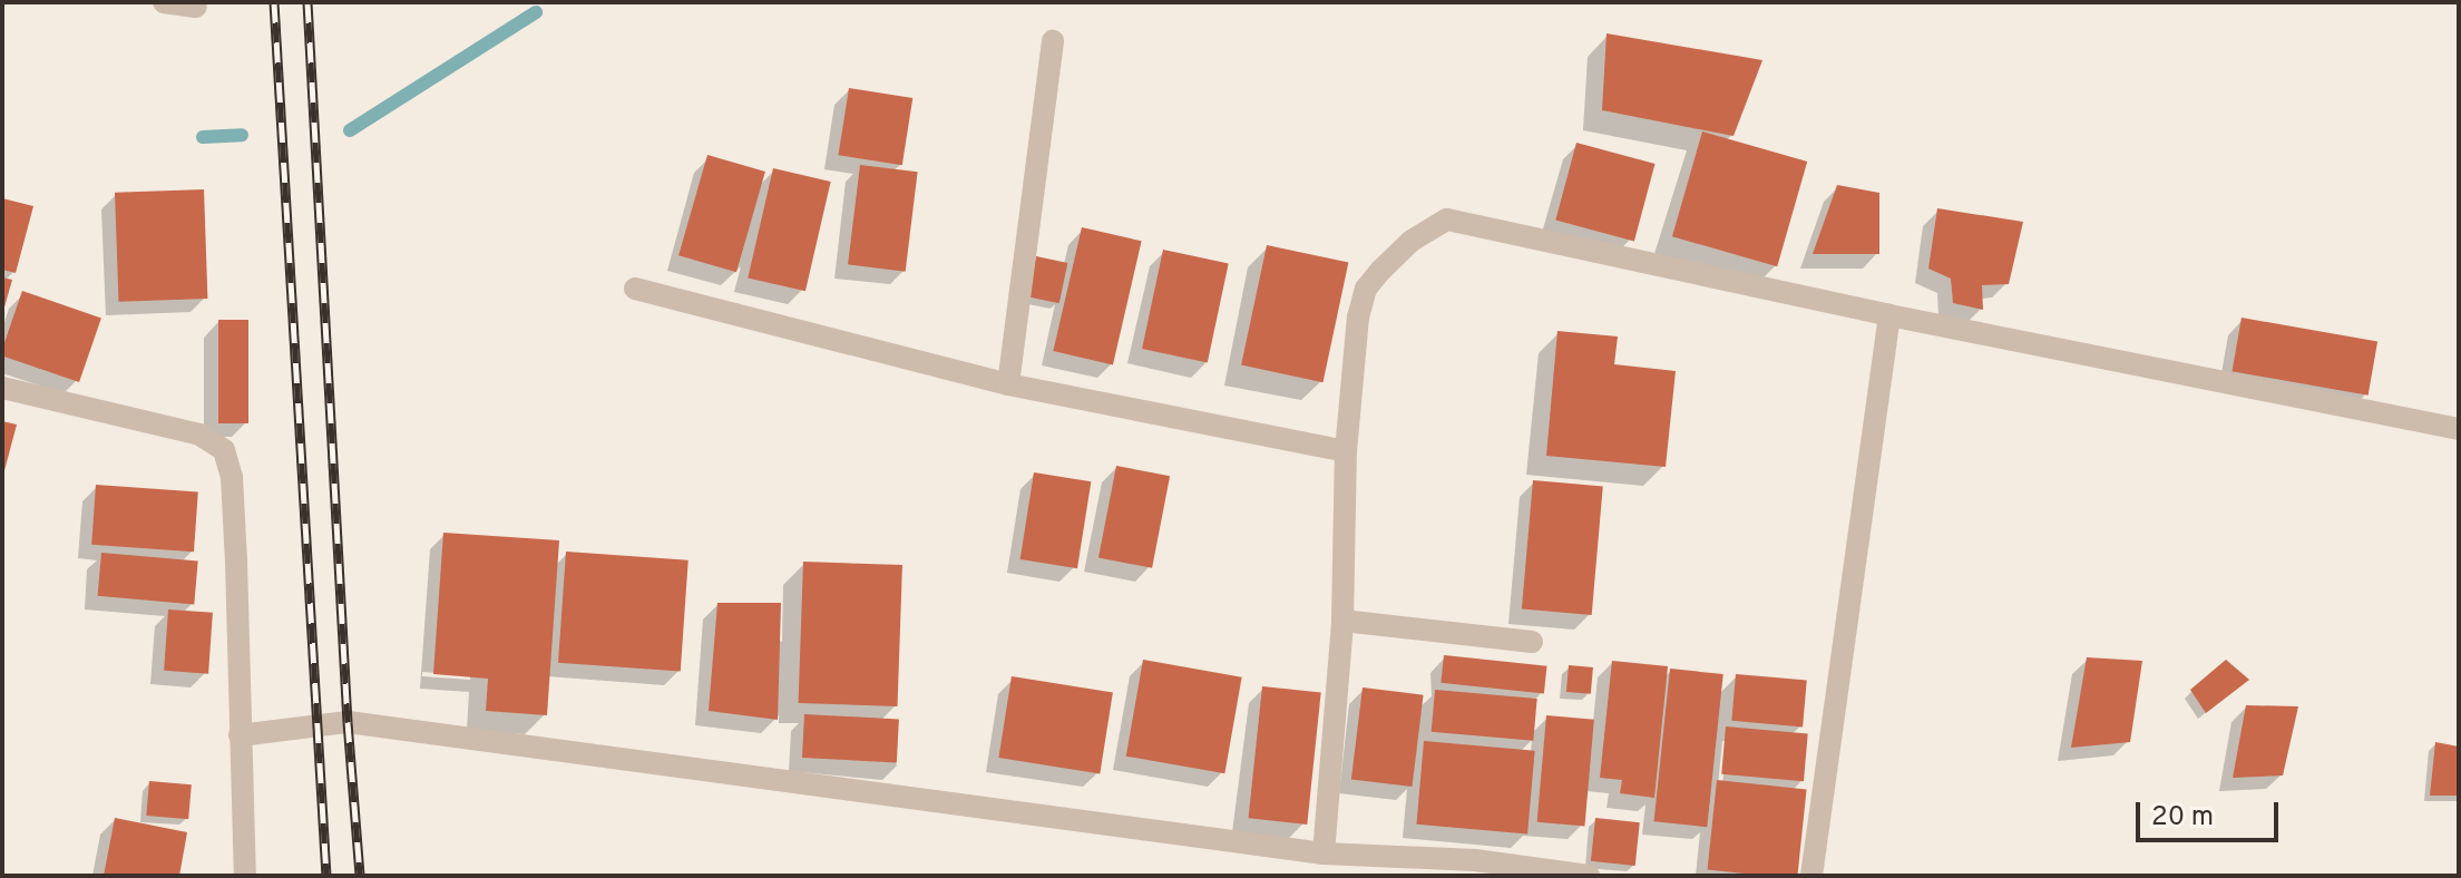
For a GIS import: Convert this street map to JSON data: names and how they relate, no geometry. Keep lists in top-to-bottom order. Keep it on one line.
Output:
{"scale_bar":"20 m"}
